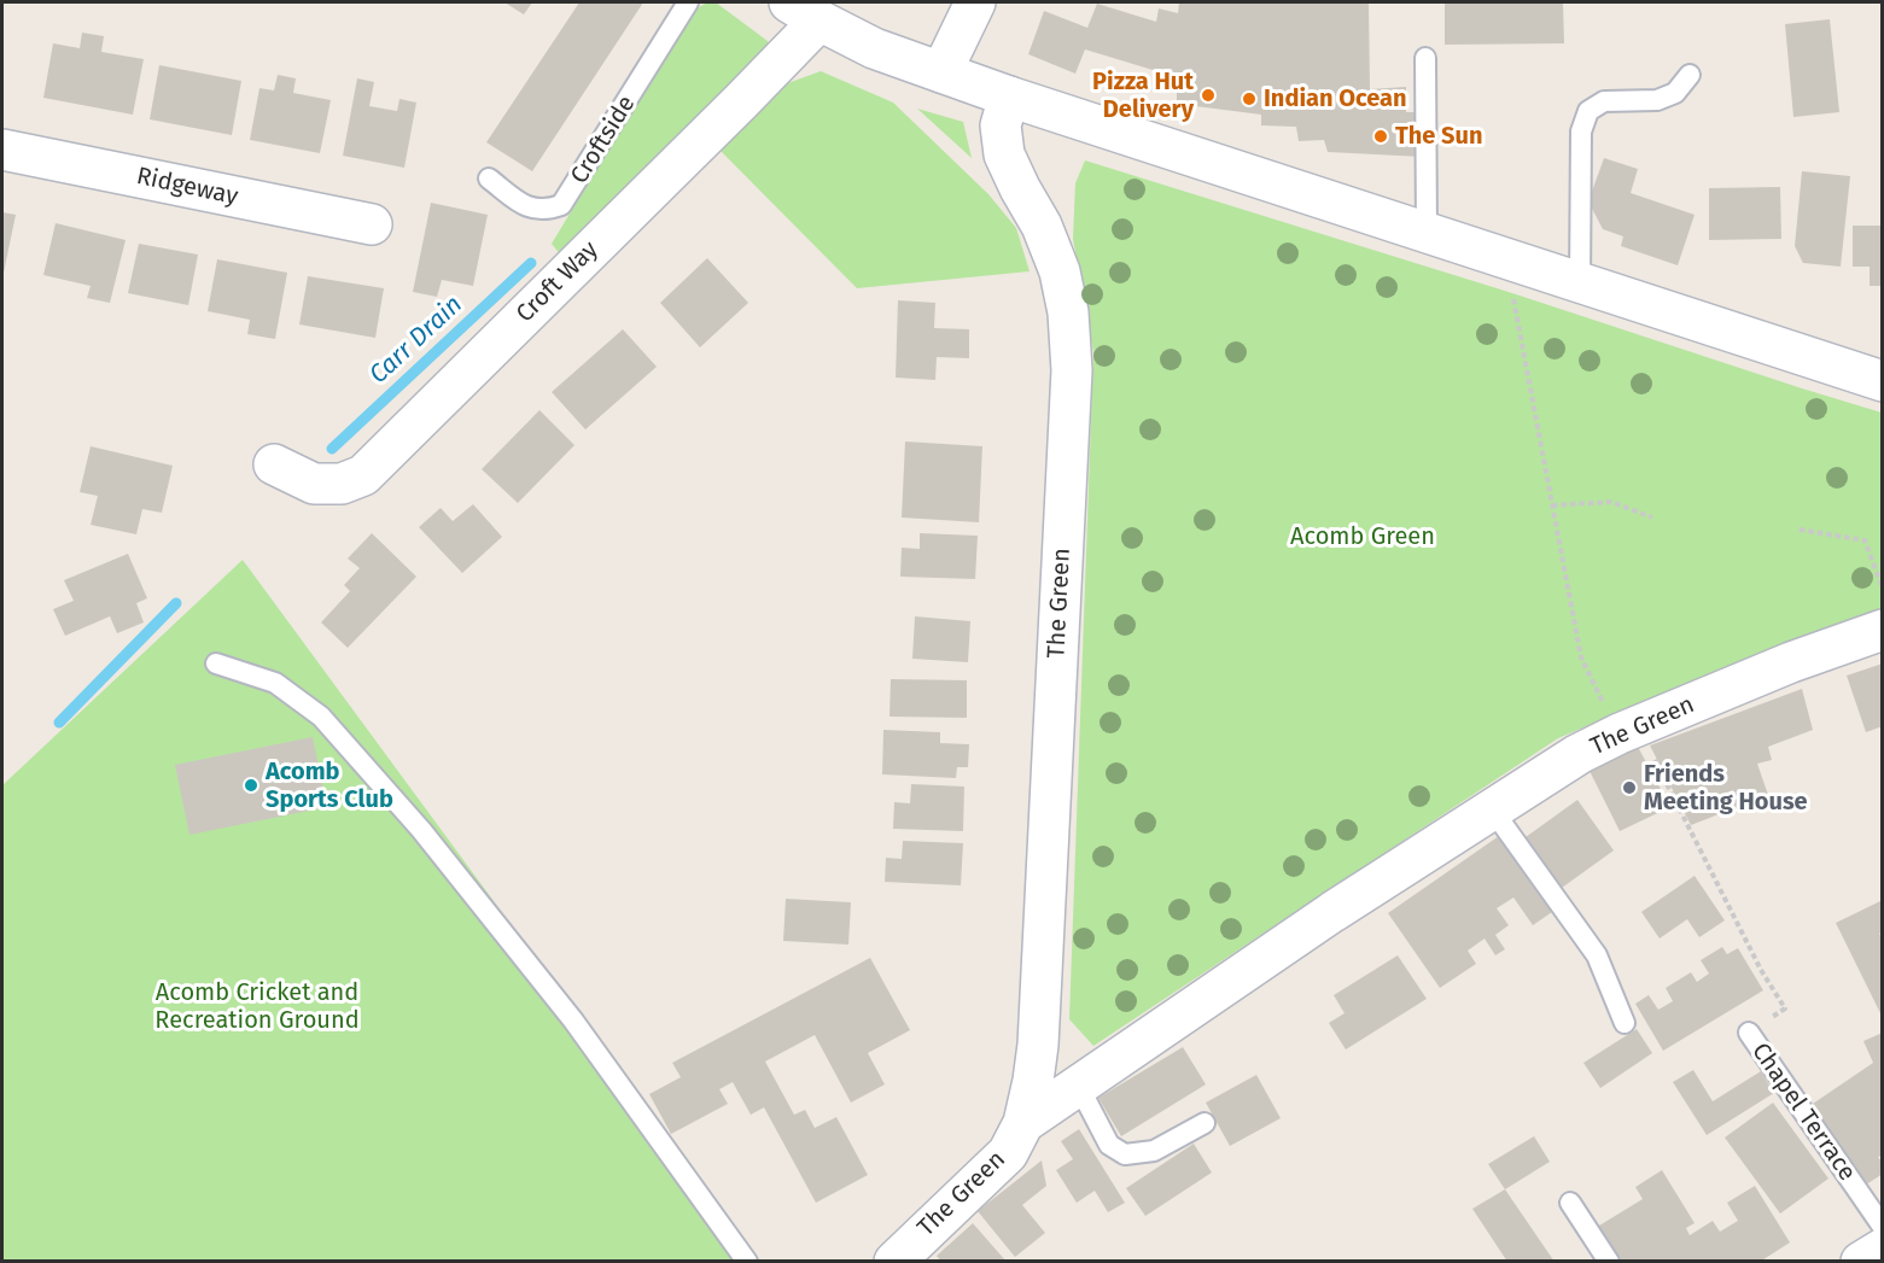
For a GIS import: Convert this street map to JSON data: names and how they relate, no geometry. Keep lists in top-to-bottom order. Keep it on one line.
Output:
{"streets":{"street":["Ridgeway","Croft Way","The Green"],"lane":["Croftside","Chapel Terrace"]},"water":["Carr Drain"],"parks":["Acomb Green","Acomb Cricket and Recreation Ground"],"places":["Pizza Hut Delivery","Indian Ocean","The Sun","Acomb Sports Club","Friends Meeting House"]}
